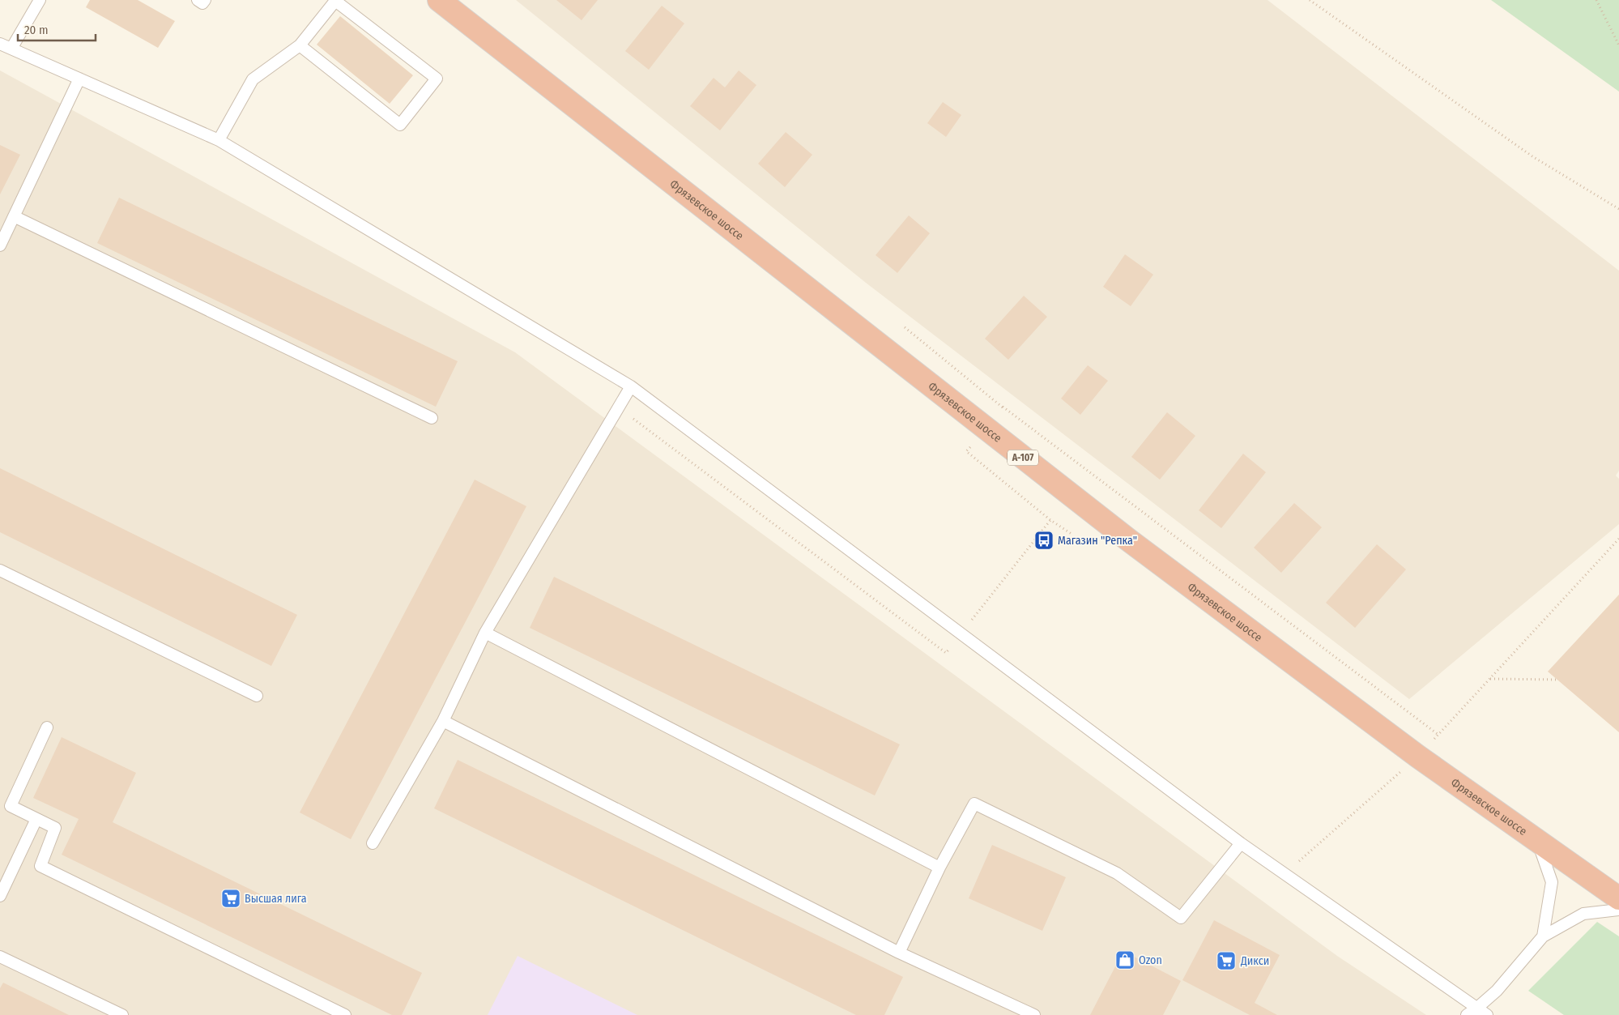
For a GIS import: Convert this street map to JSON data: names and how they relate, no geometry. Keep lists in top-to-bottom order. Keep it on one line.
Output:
{"streets":{"highway":["Фрязевское шоссе","А-107"]},"places":{"bus stop":["Магазин \"Репка\""],"supermarket":["Высшая лига","Дикси"],"shop":["Ozon"]},"scale_bar":"20 m"}
